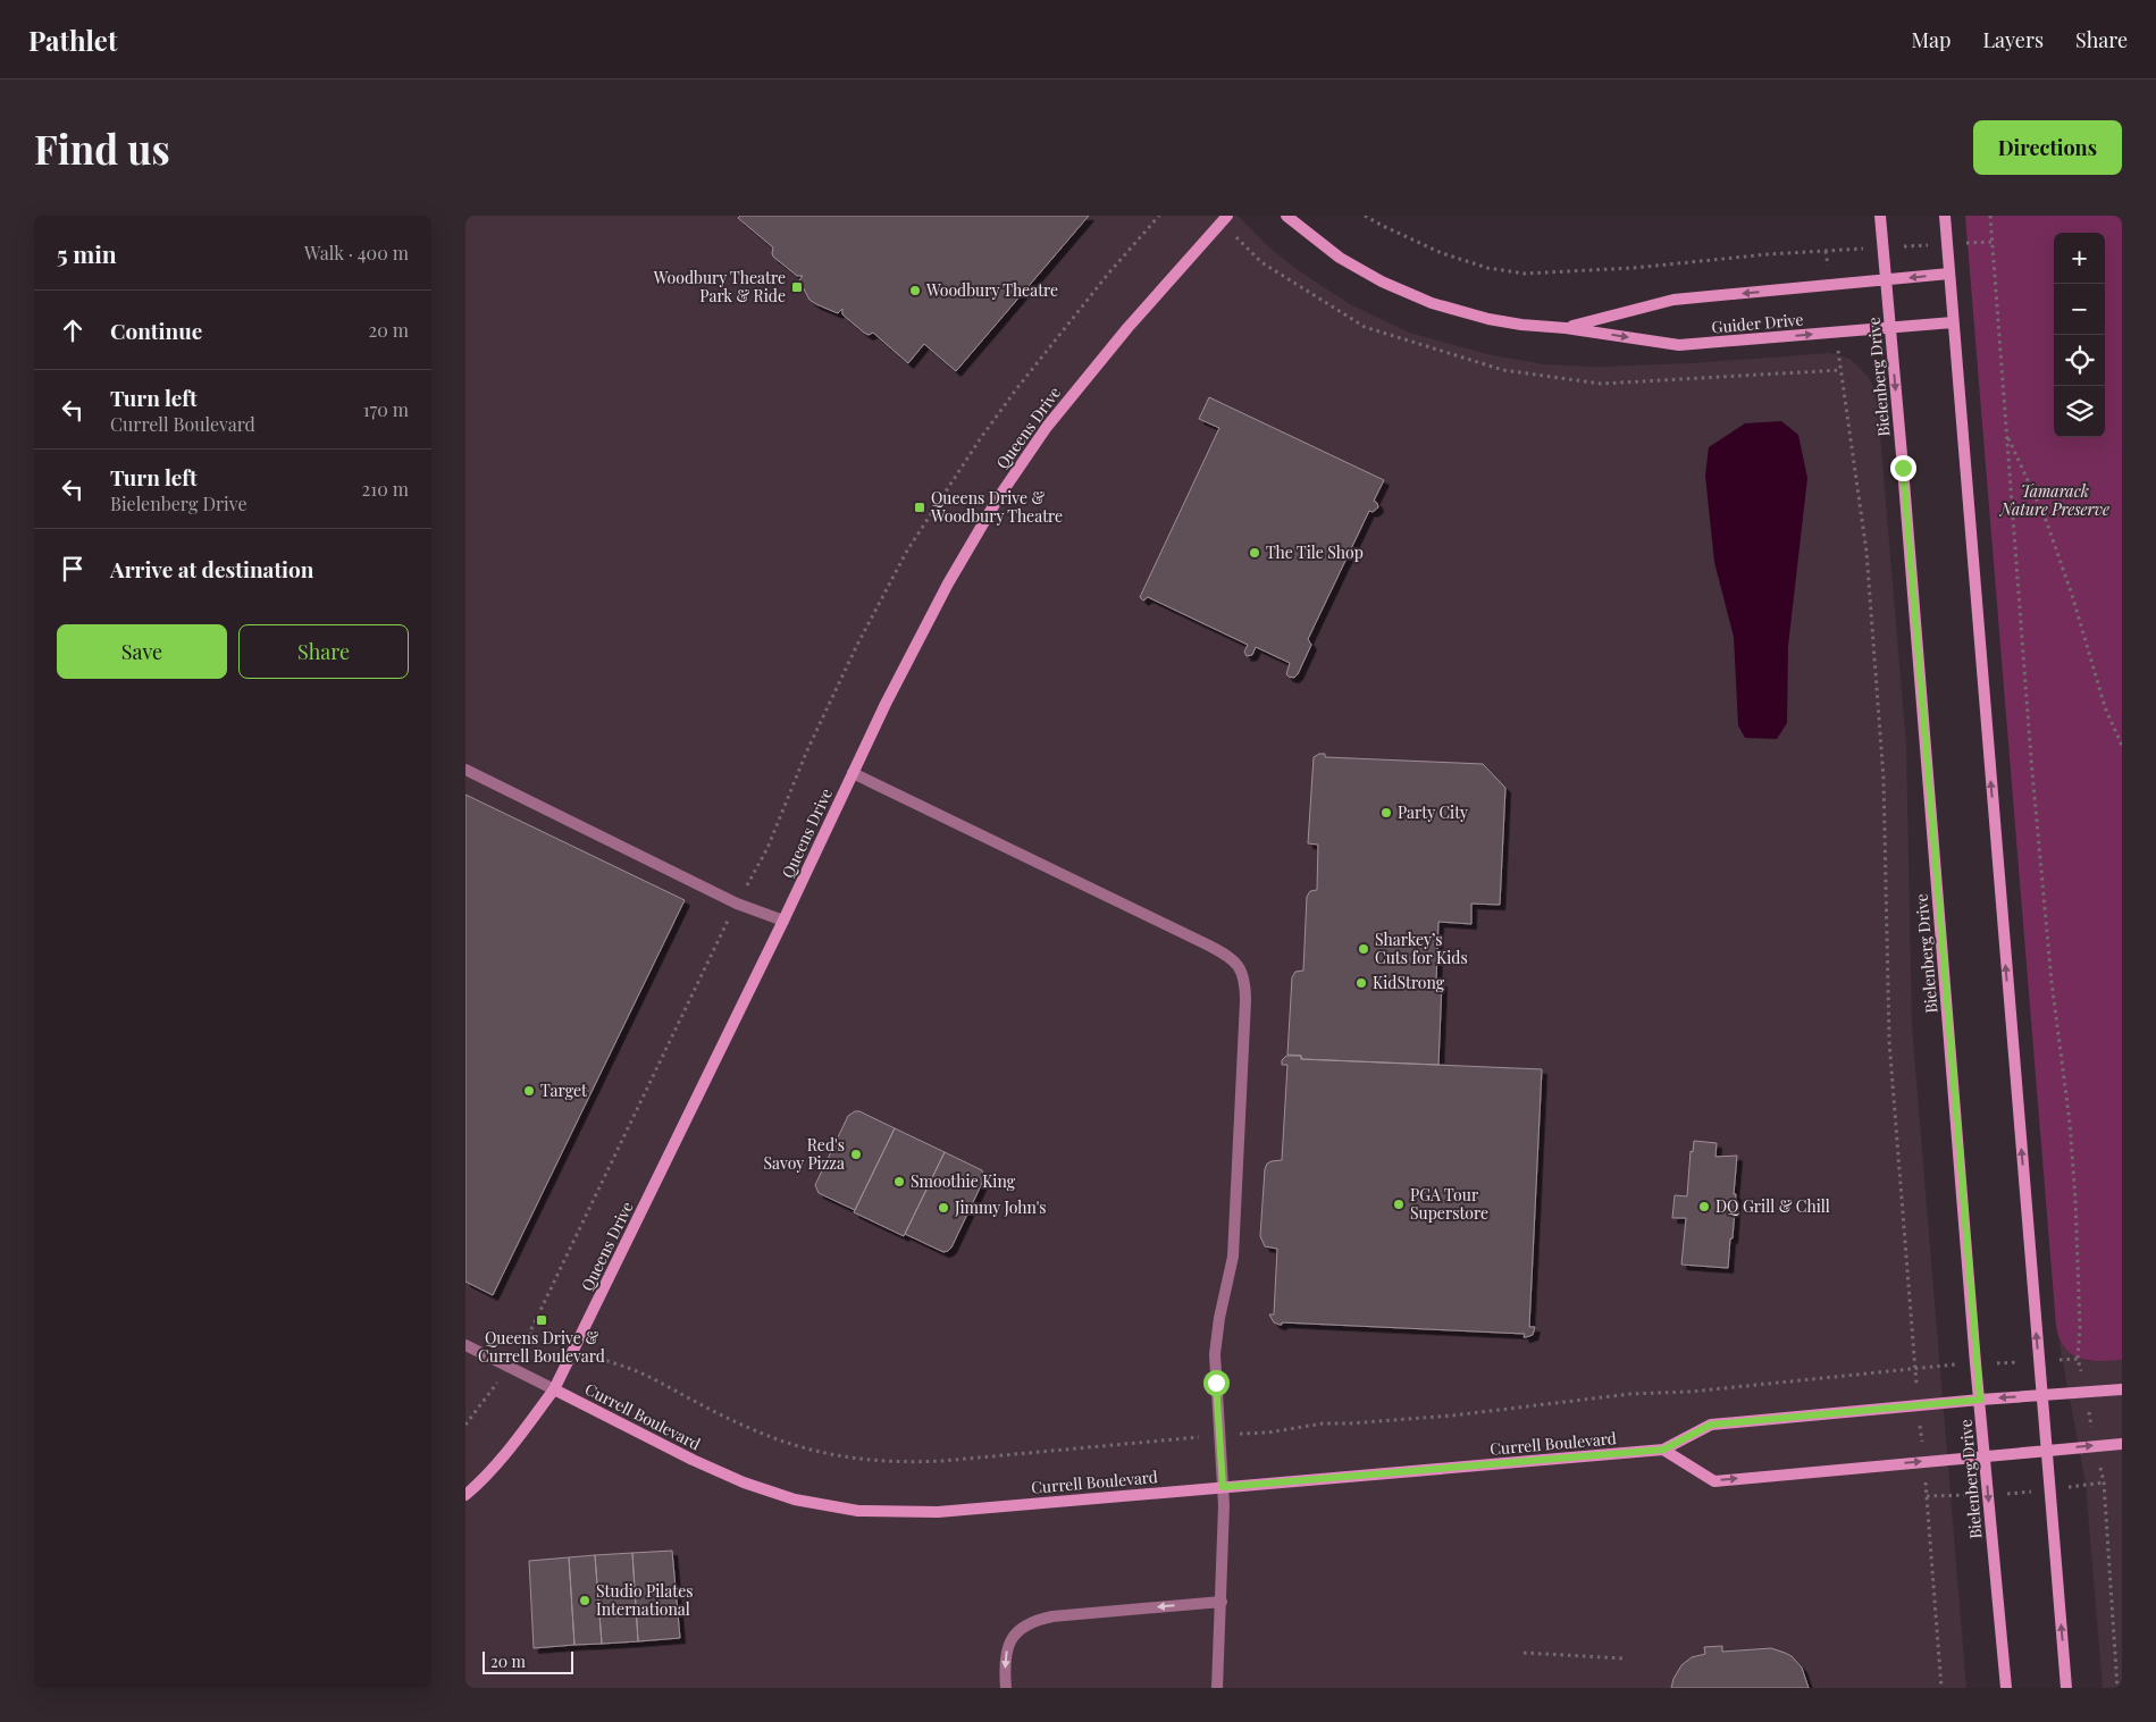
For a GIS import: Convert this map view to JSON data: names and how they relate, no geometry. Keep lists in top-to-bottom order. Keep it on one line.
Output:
{"streets":{"street":["Guider Drive","Bielenberg Drive","Queens Drive","Currell Boulevard"]},"crossings":[["Guider Drive","Bielenberg Drive"],["Bielenberg Drive","Currell Boulevard"],["Queens Drive","Currell Boulevard"]],"parks":["Tamarack Nature Preserve"],"places":{"transit":["Woodbury Theatre Park & Ride","Queens Drive & Woodbury Theatre","Queens Drive & Currell Boulevard"],"other":["Woodbury Theatre","The Tile Shop","Party City","Sharkey’s Cuts for Kids","KidStrong","Target","Red's Savoy Pizza","Smoothie King","PGA Tour Superstore","DQ Grill & Chill","Jimmy John's","Studio Pilates International"]},"scale_bar":"20 m","page":{"header":"Pathlet","nav":["Map","Layers","Share"],"buttons":["Directions",["Save","Share"]],"title":"Find us","heading":["5 min","Walk · 400 m"],"map_buttons":["+","−"],"list":[["Continue","20 m"],["Turn left","Currell Boulevard","170 m"],["Turn left","Bielenberg Drive","210 m"],"Arrive at destination"],"scale":"20 m"}}
